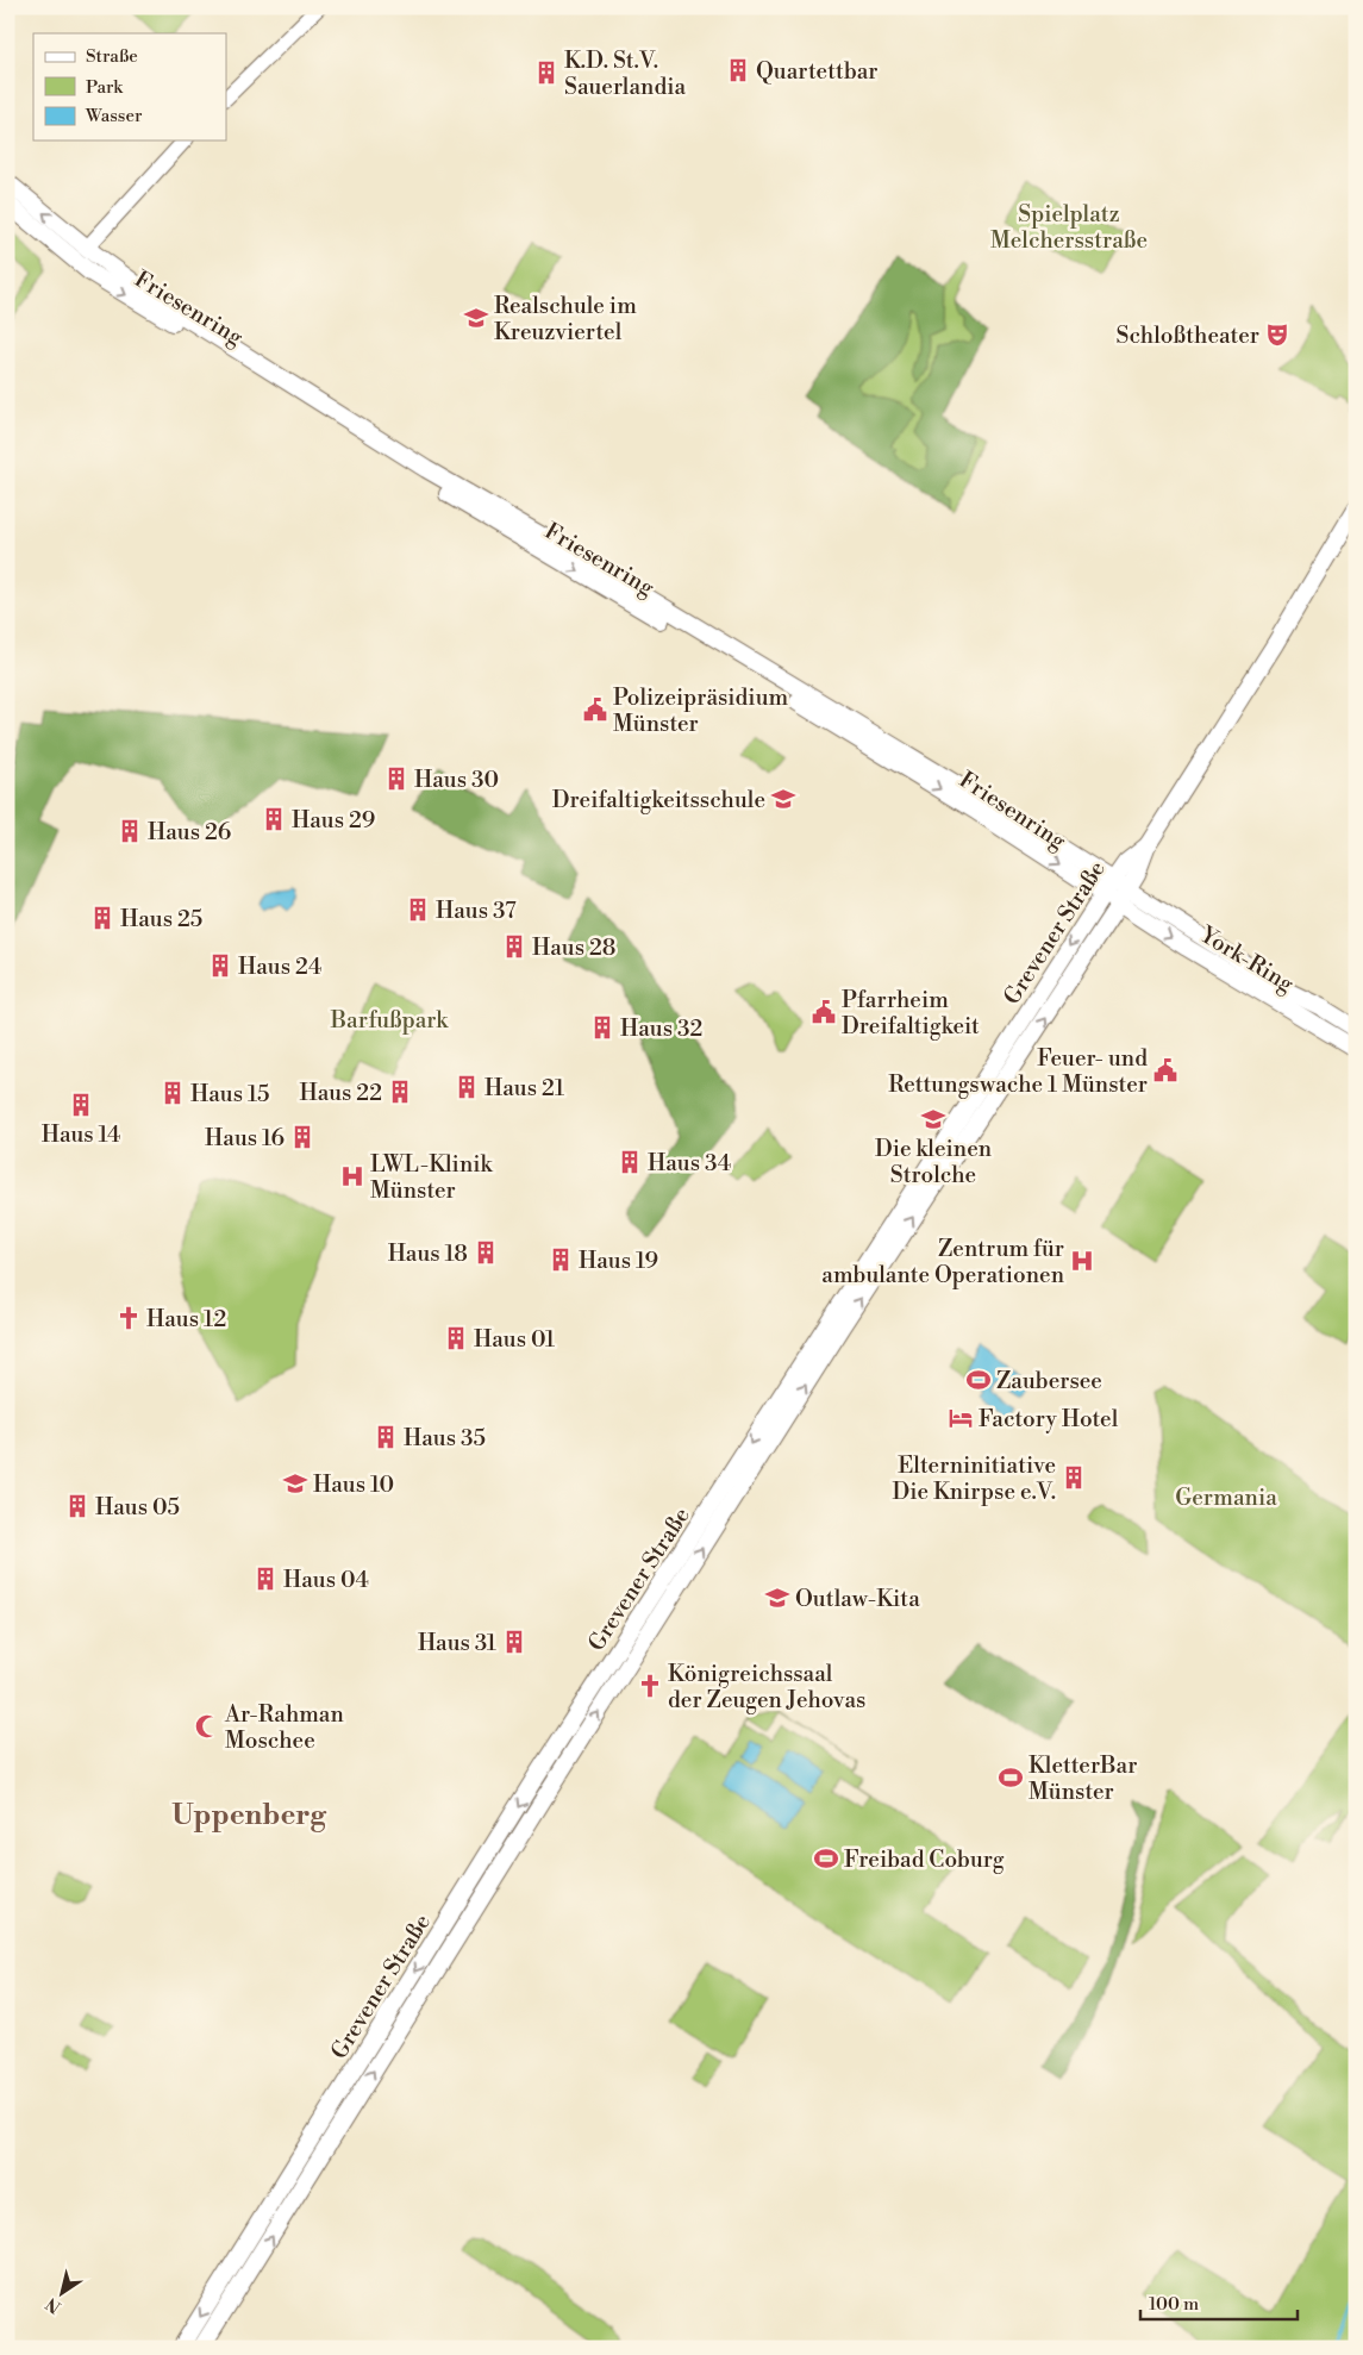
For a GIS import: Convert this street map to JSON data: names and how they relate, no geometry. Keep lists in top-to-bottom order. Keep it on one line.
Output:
{"streets":{"main road":["Friesenring","Grevener Straße","York-Ring"]},"crossings":[["Friesenring","Grevener Straße"],["Friesenring","York-Ring"],["Grevener Straße","York-Ring"]],"districts":["Uppenberg"],"parks":["Spielplatz Melchersstraße","Barfußpark","Germania"],"places":{"building":["Quartettbar","K.D. St.V. Sauerlandia","Haus 30","Haus 29","Haus 26","Haus 37","Haus 25","Haus 28","Haus 24","Haus 32","Haus 21","Haus 22","Haus 15","Haus 14","Haus 16","Haus 34","Haus 18","Haus 19","Haus 01","Haus 35","Elterninitiative Die Knirpse e.V.","Haus 05","Haus 04","Haus 31"],"school or university":["Realschule im Kreuzviertel","Dreifaltigkeitsschule","Die kleinen Strolche","Haus 10","Outlaw-Kita"],"theatre":["Schloßtheater"],"public building":["Polizeipräsidium Münster","Pfarrheim Dreifaltigkeit","Feuer- und Rettungswache 1 Münster"],"hospital":["LWL-Klinik Münster","Zentrum für ambulante Operationen"],"church":["Haus 12","Königreichssaal der Zeugen Jehovas"],"sports":["Zaubersee","KletterBar Münster","Freibad Coburg"],"hotel":["Factory Hotel"],"mosque":["Ar-Rahman Moschee"]},"legend":["Straße","Park","Wasser"],"scale_bar":"100 m","north":"bottom left"}
